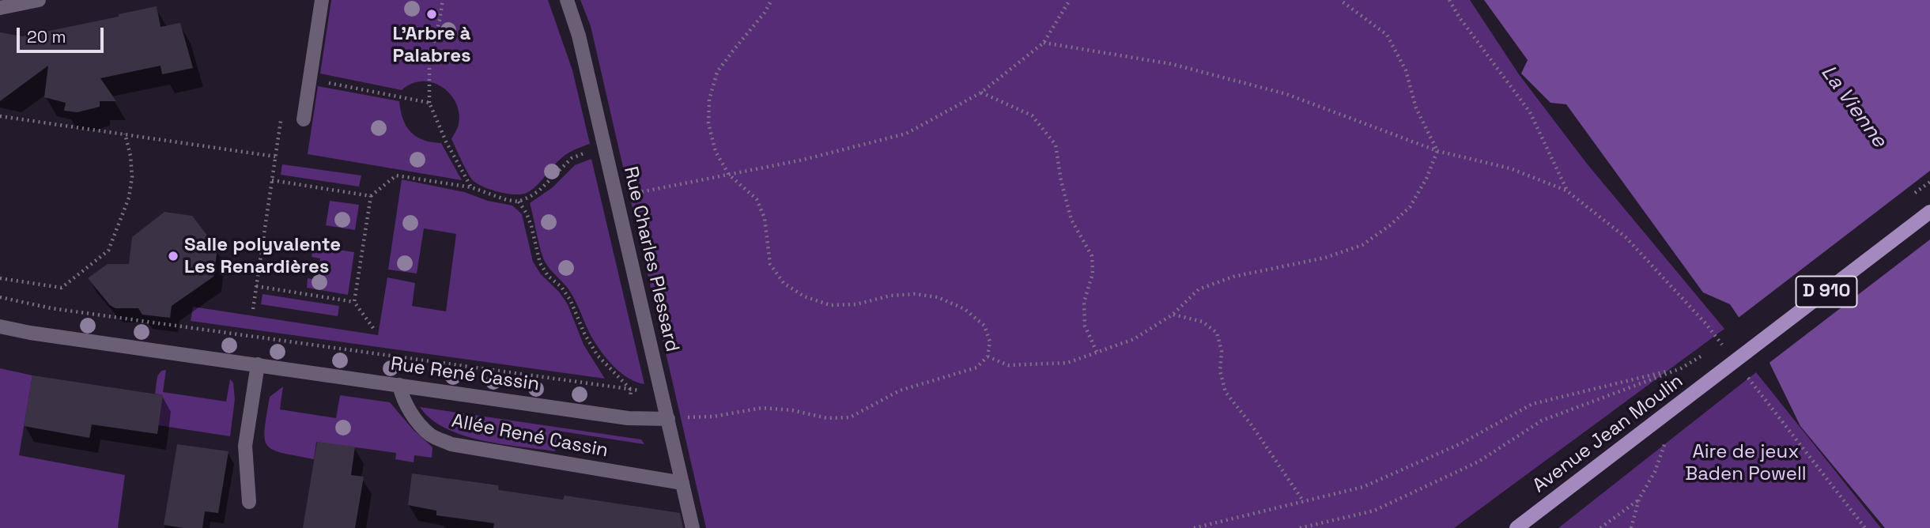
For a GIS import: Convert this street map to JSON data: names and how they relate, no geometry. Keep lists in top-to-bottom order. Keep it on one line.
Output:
{"streets":{"main road":["D 910","Avenue Jean Moulin"],"street":["Rue Charles Plessard","Rue René Cassin","Allée René Cassin"]},"crossings":[["Rue Charles Plessard","Rue René Cassin"],["Rue Charles Plessard","Allée René Cassin"],["Rue René Cassin","Allée René Cassin"]],"water":["La Vienne"],"parks":["Aire de jeux Baden Powell"],"places":["L'Arbre à Palabres","Salle polyvalente Les Renardières"],"scale_bar":"20 m"}
